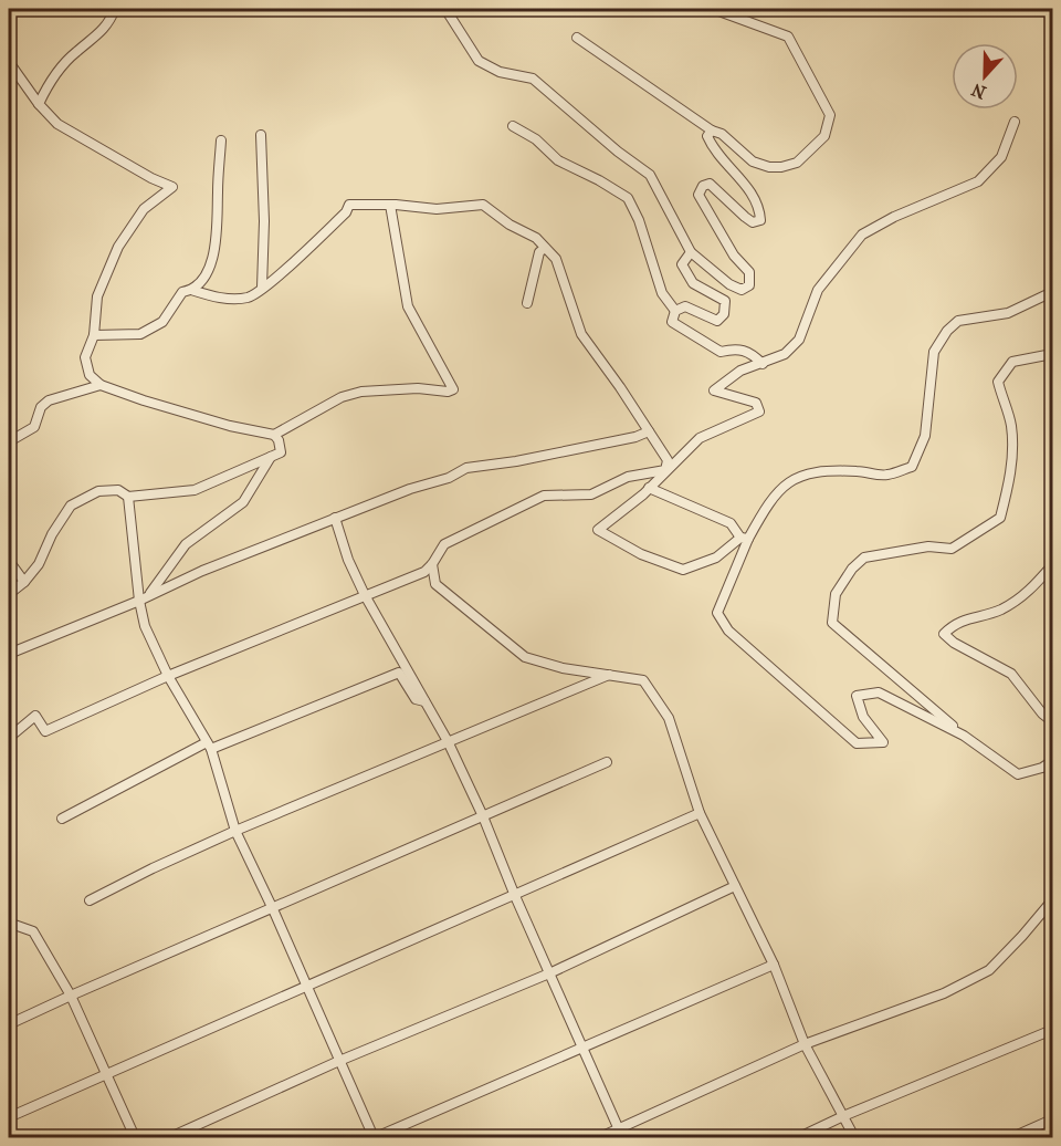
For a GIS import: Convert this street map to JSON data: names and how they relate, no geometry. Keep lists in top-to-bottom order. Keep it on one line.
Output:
{"north":"bottom"}
